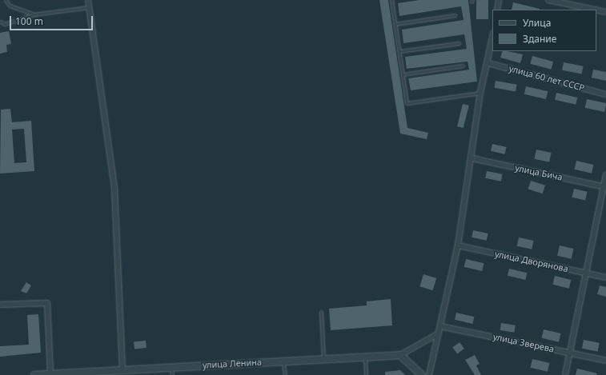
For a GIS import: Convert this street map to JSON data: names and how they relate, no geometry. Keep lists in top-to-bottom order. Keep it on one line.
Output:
{"streets":{"street":["улица 60 лет СССР","улица Бича","улица Дворянова","улица Зверева","улица Ленина"]},"legend":["Улица","Здание"],"scale_bar":"100 m"}
